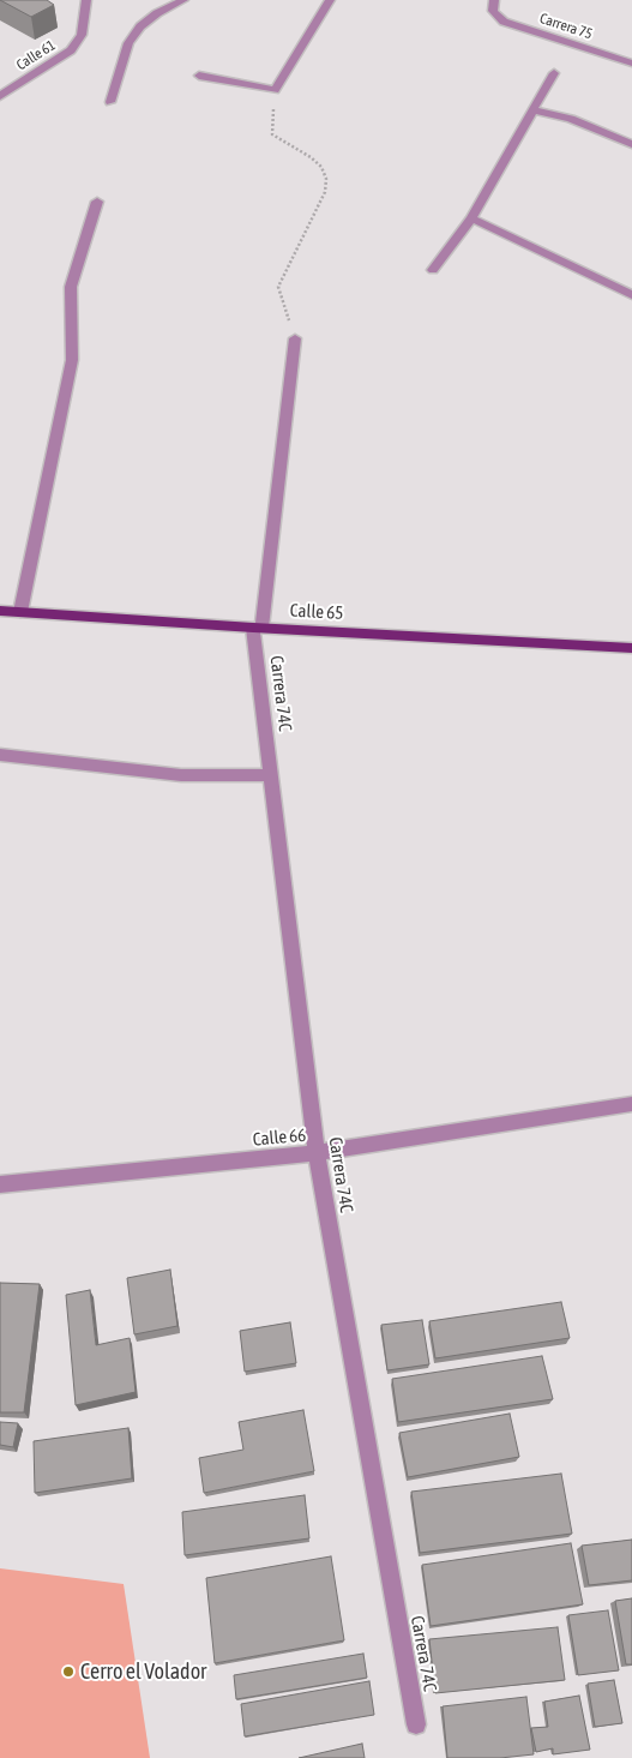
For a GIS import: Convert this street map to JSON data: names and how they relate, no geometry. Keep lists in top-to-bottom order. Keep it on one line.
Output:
{"streets":{"main road":["Calle 65"],"street":["Carrera 75","Calle 61","Carrera 74C","Calle 66"]},"crossings":[["Calle 65","Carrera 74C"],["Carrera 74C","Calle 66"]],"places":["Cerro el Volador"]}
